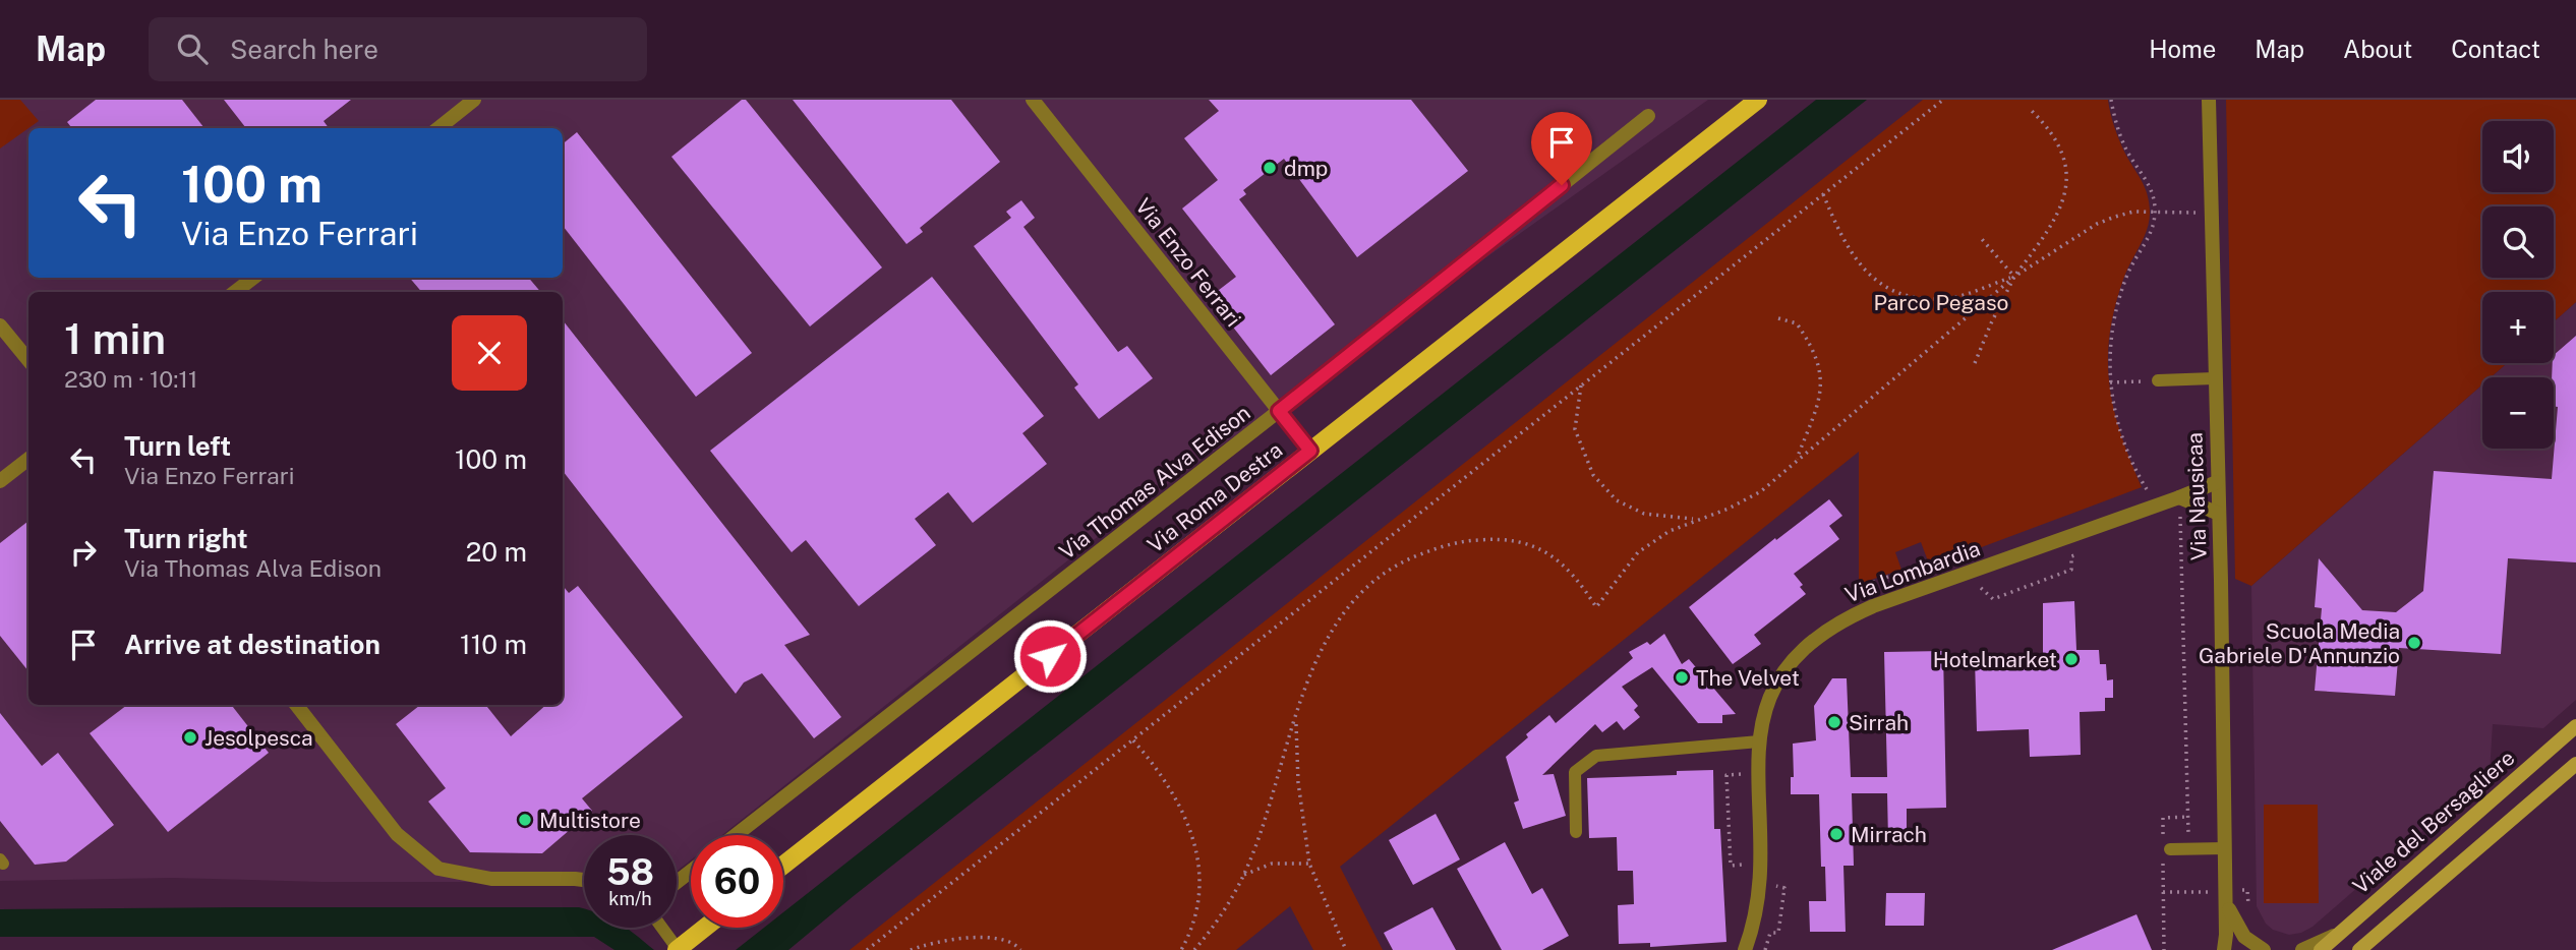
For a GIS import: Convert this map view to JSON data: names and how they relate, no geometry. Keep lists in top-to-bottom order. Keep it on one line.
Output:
{"streets":{"main road":["Via Roma Destra"],"street":["Via Enzo Ferrari","Via Thomas Alva Edison","Via Nausicaa","Via Lombardia","Viale del Bersagliere"]},"crossings":[["Via Enzo Ferrari","Via Thomas Alva Edison"],["Via Enzo Ferrari","Via Roma Destra"],["Via Nausicaa","Via Lombardia"]],"parks":["Parco Pegaso"],"places":["dmp","Scuola Media Gabriele D'Annunzio","Hotelmarket","The Velvet","Sirrah","Jesolpesca","Multistore","Mirrach"],"page":{"header":"Map","search":"Search here","nav":["Home","Map","About","Contact"],"map_buttons":["+","−"],"turn":["100 m","Via Enzo Ferrari"],"heading":["1 min","230 m · 10:11"],"list":[{"name":"Turn left","note":"Via Enzo Ferrari","value":"100 m"},{"name":"Turn right","note":"Via Thomas Alva Edison","value":"20 m"},{"name":"Arrive at destination","value":"110 m"}],"speed":"58 km/h","limit":"60"}}
